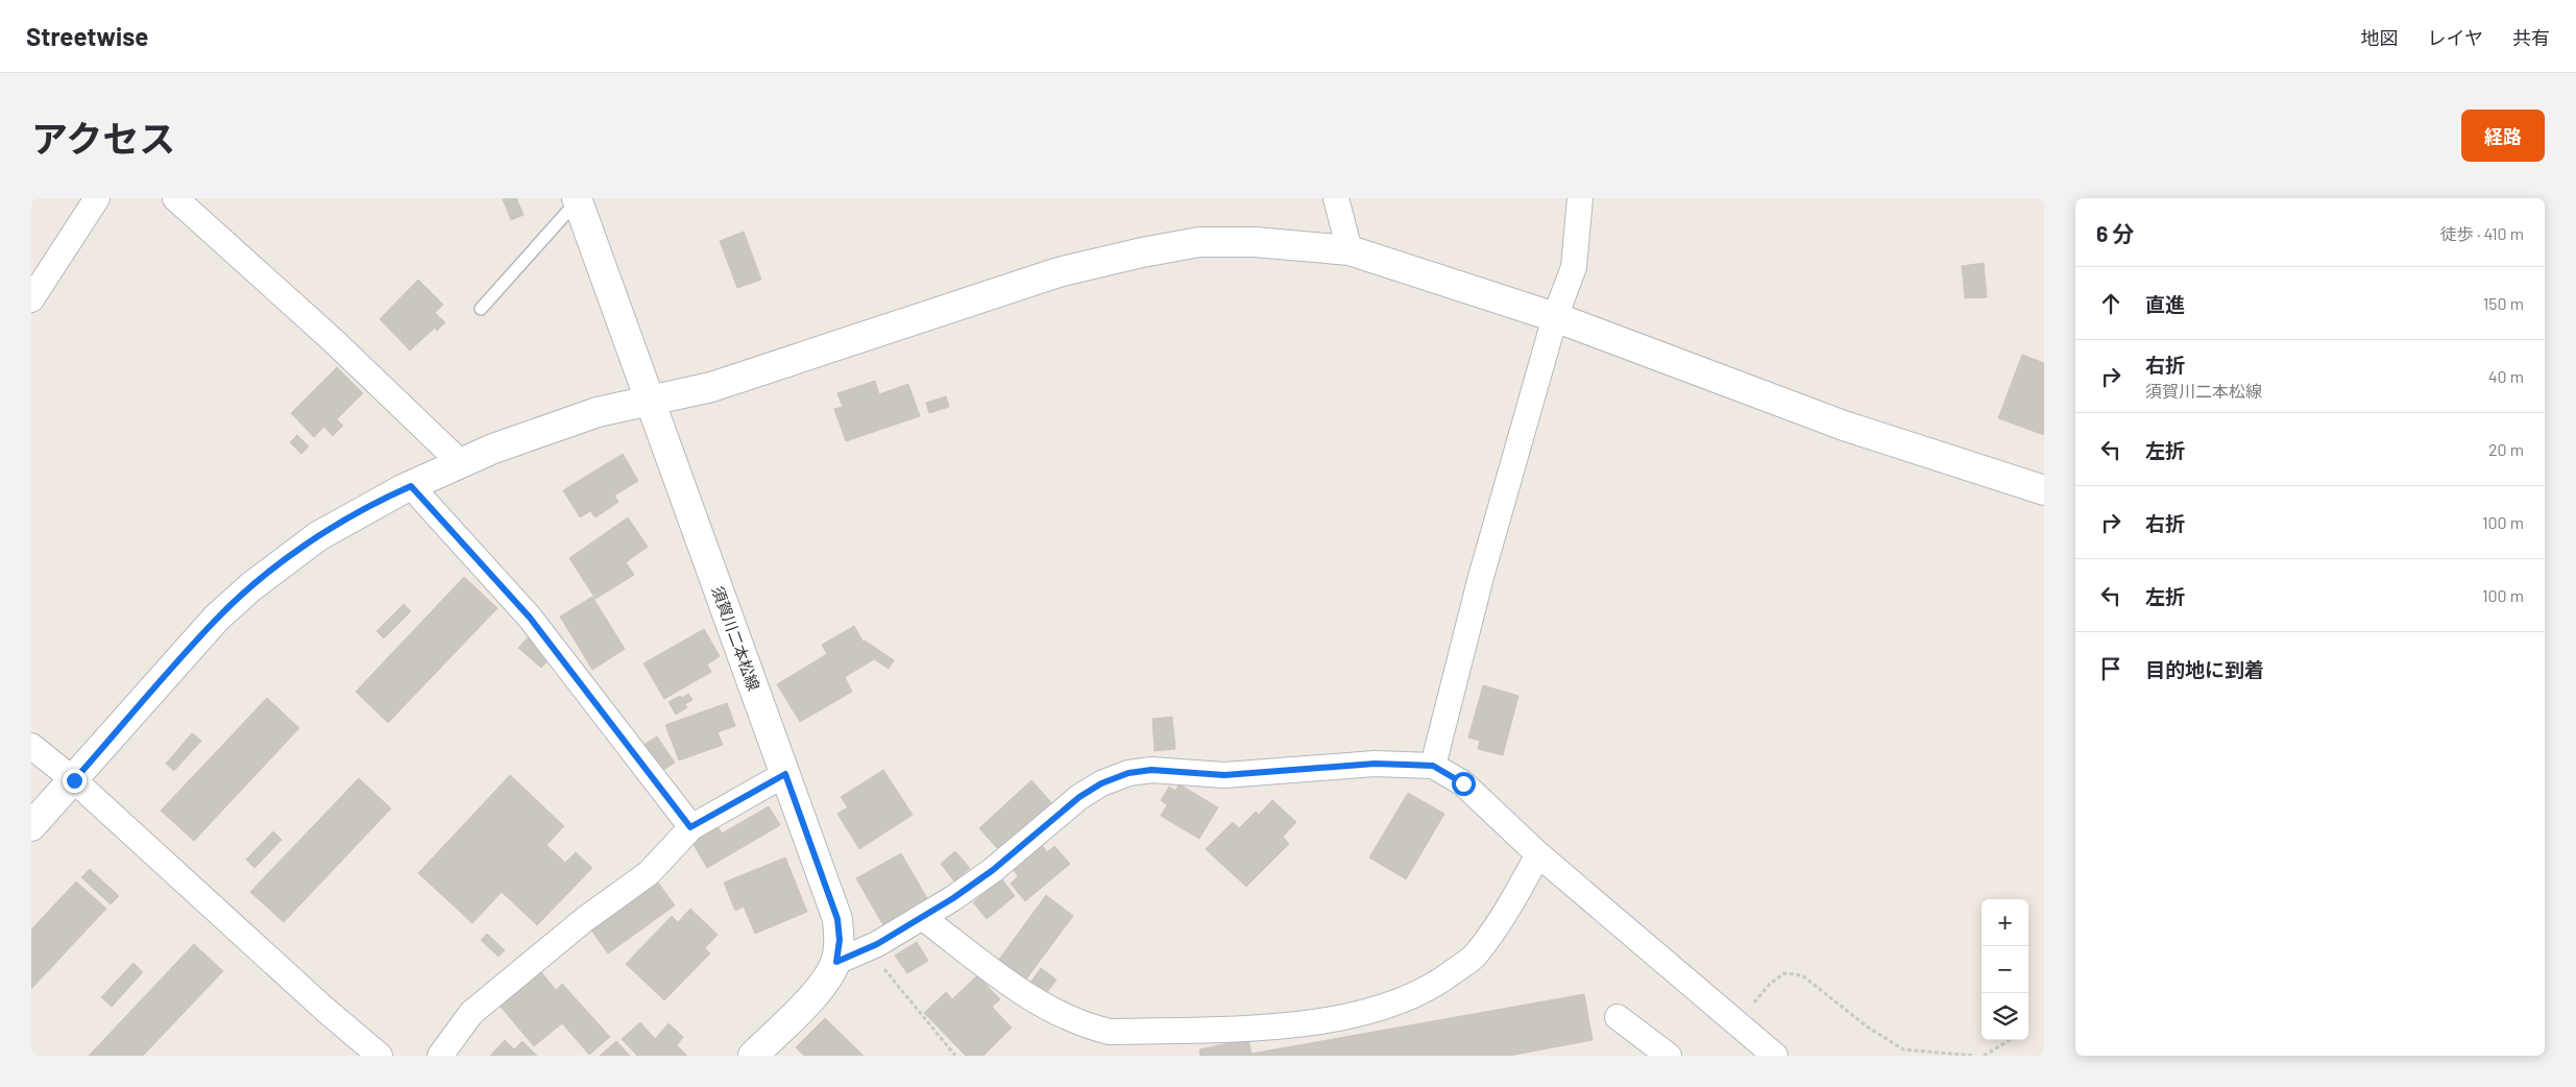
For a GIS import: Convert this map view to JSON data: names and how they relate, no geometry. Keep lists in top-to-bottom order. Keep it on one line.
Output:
{"streets":{"street":["須賀川二本松線"]},"page":{"header":"Streetwise","nav":["地図","レイヤ","共有"],"title":"アクセス","buttons":"経路","heading":["6 分","徒歩 · 410 m"],"list":[["直進","150 m"],["右折","須賀川二本松線","40 m"],["左折","20 m"],["右折","100 m"],["左折","100 m"],"目的地に到着"],"map_buttons":["+","−"]}}
